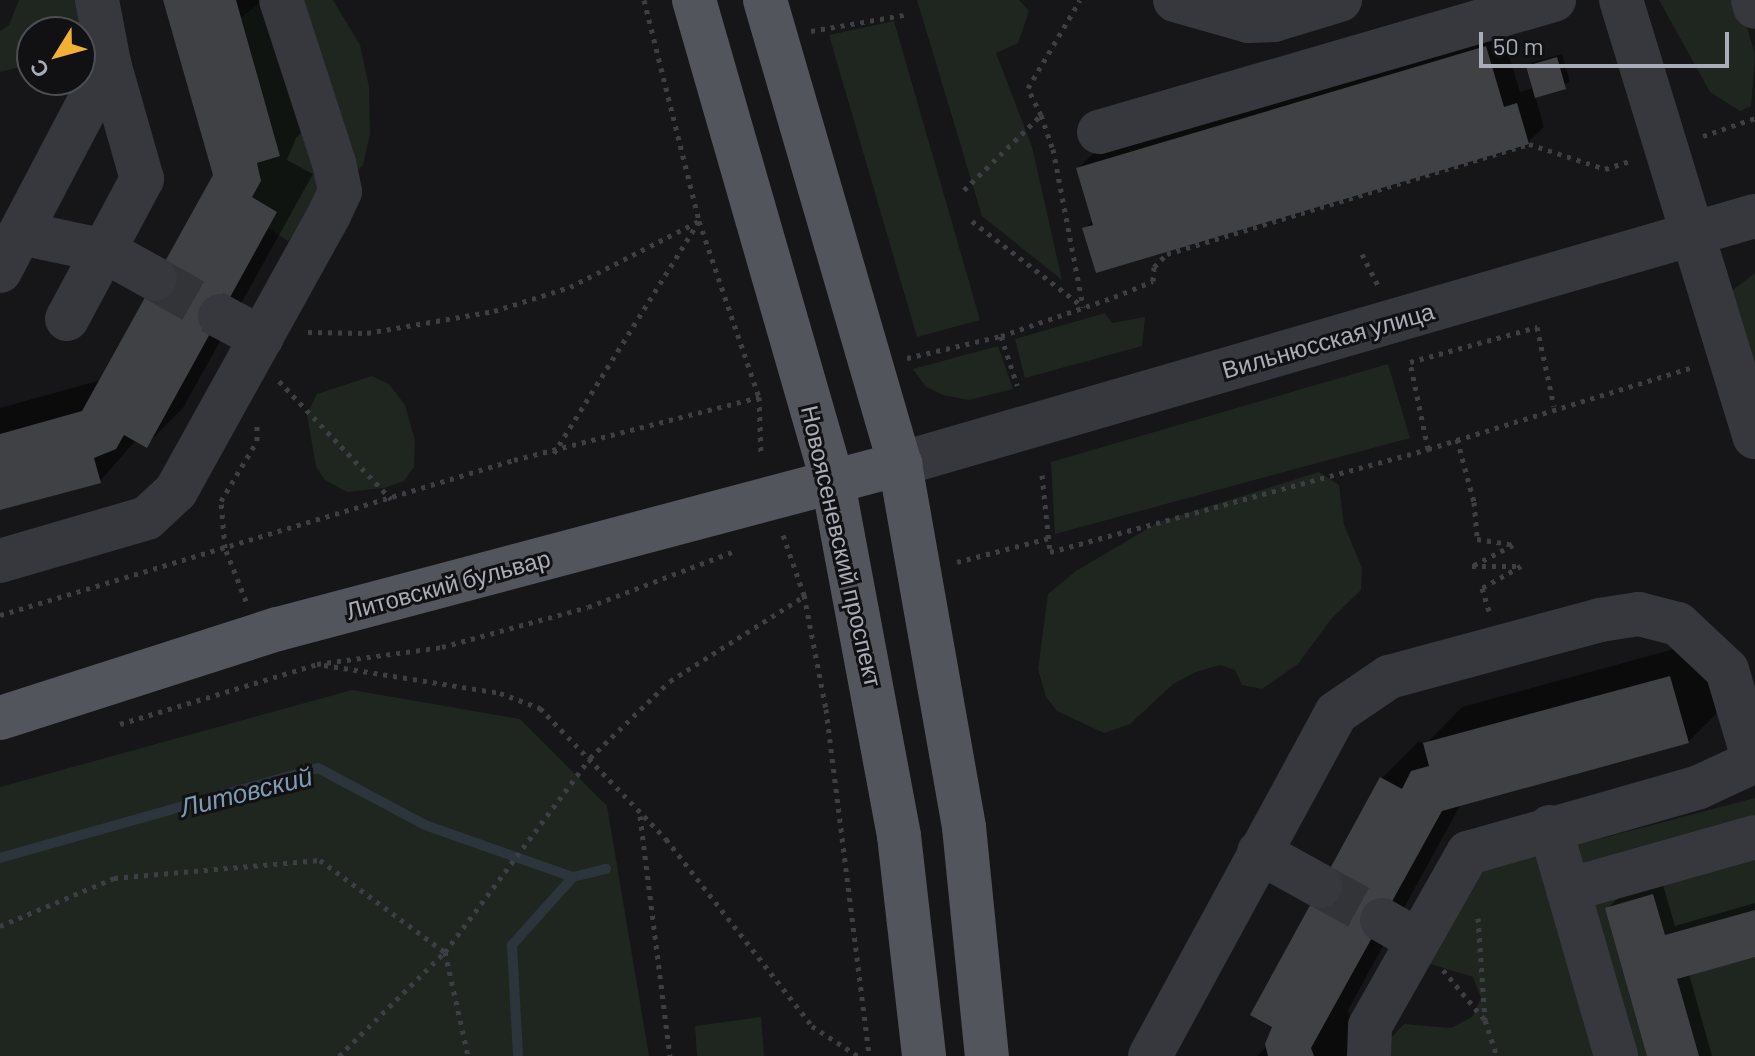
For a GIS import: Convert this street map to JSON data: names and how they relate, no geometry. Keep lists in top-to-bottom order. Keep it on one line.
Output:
{"streets":{"main road":["Новоясеневский проспект","Литовский бульвар"],"street":["Вильнюсская улица"]},"crossings":[["Вильнюсская улица","Литовский бульвар"],["Новоясеневский проспект","Литовский бульвар"]],"water":["Литовский"],"scale_bar":"50 m","north":"bottom left"}
